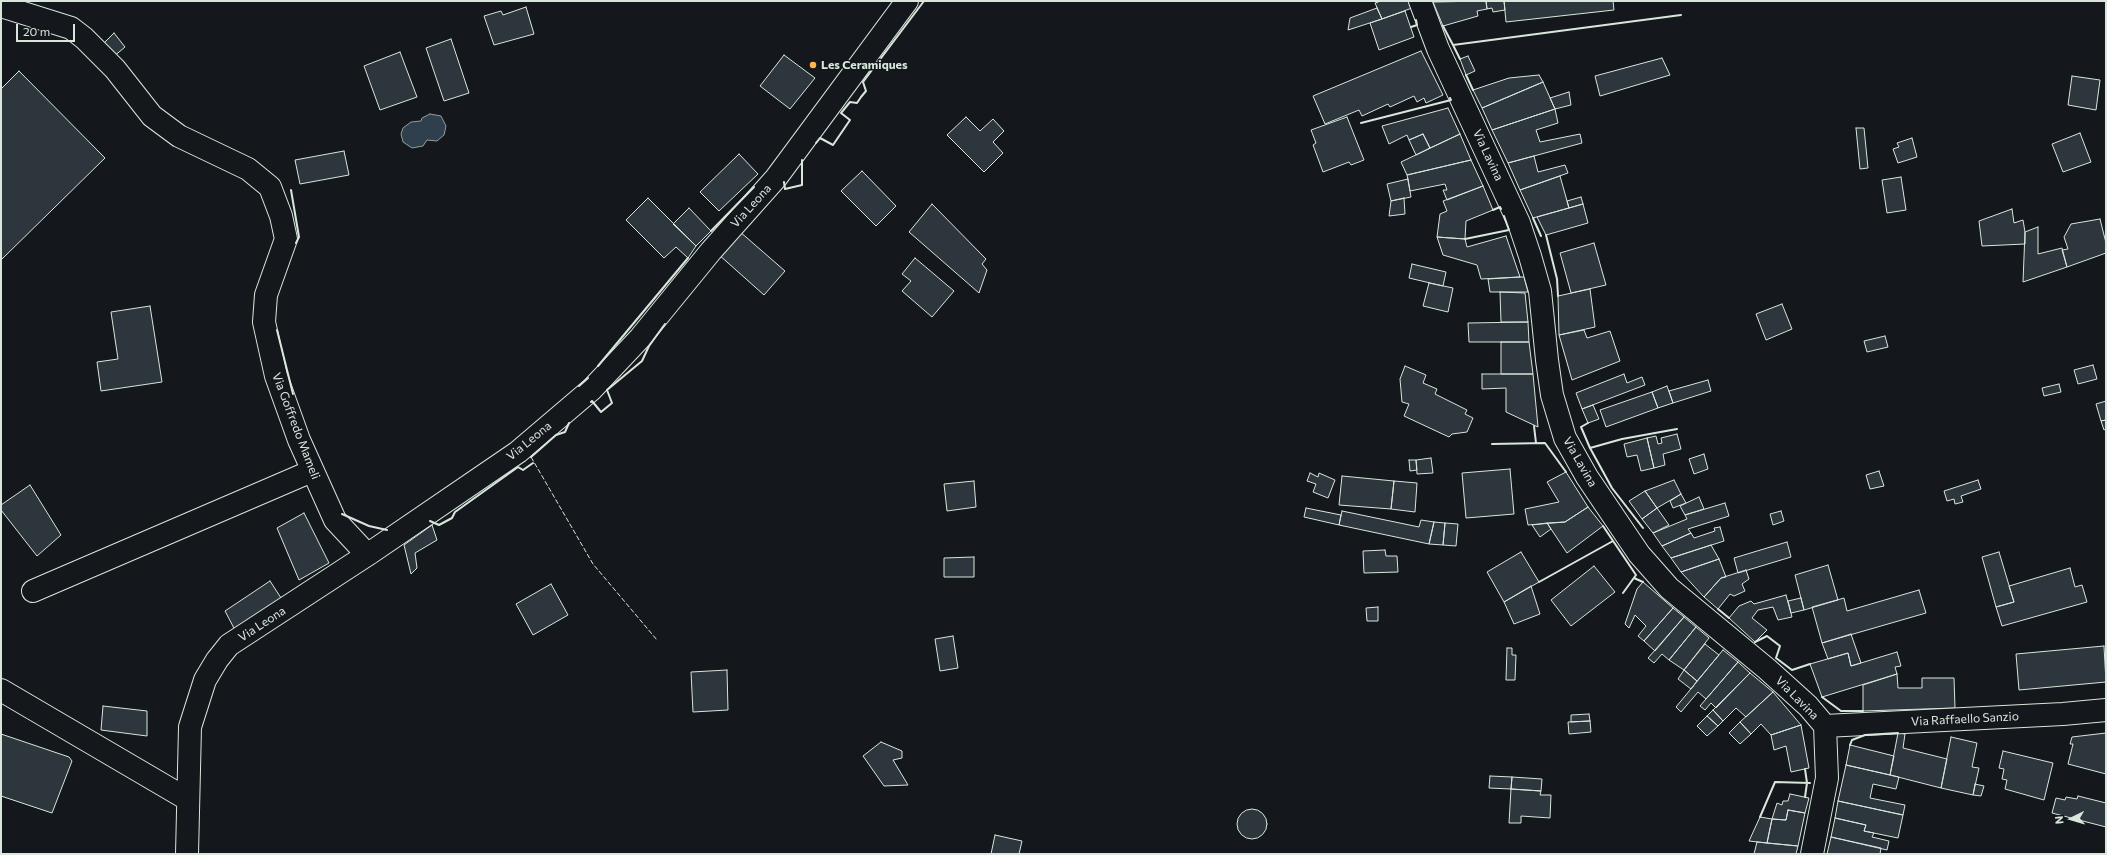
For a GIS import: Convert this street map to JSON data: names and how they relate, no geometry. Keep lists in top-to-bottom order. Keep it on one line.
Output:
{"streets":{"street":["Via Lavina","Via Leona","Via Goffredo Mameli","Via Raffaello Sanzio"]},"crossings":[["Via Lavina","Via Raffaello Sanzio"],["Via Leona","Via Goffredo Mameli"]],"places":["Les Ceramiques"],"scale_bar":"20 m","north":"left"}
